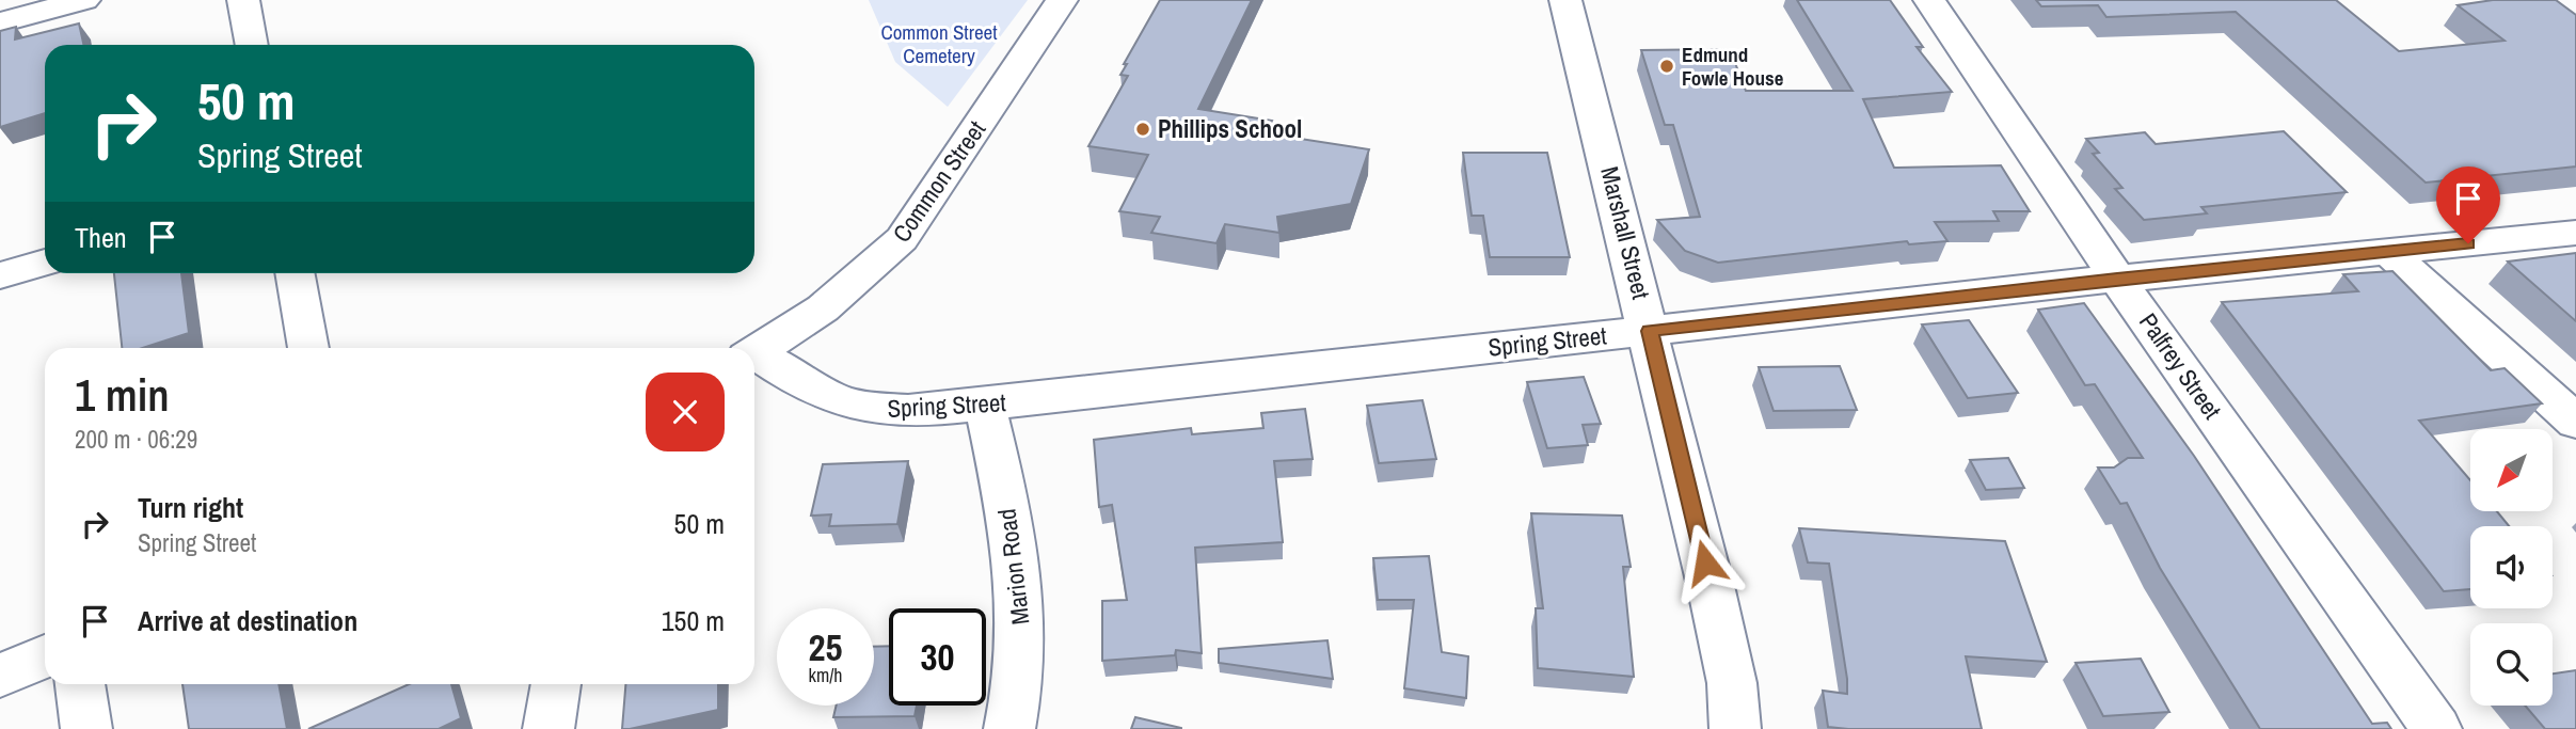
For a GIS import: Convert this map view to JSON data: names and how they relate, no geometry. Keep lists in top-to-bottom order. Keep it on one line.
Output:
{"streets":{"street":["Common Street","Marshall Street","Spring Street","Palfrey Street","Marion Road"]},"crossings":[["Marshall Street","Spring Street"],["Spring Street","Palfrey Street"],["Spring Street","Marion Road"]],"parks":["Common Street Cemetery"],"places":["Edmund Fowle House","Phillips School"],"north":"bottom left","page":{"turn":["50 m","Spring Street"],"then":"Then","heading":["1 min","200 m · 06:29"],"list":[{"name":"Turn right","note":"Spring Street","value":"50 m"},{"name":"Arrive at destination","value":"150 m"}],"speed":"25 km/h","limit":"30"}}
